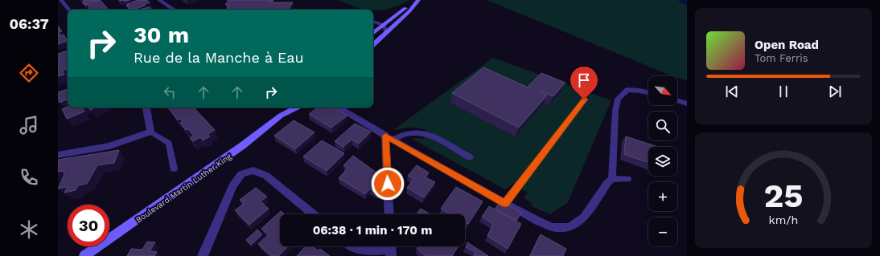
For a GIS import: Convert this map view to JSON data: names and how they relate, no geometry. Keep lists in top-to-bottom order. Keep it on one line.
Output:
{"streets":{"main road":["Boulevard Martin Luther King"]},"north":"bottom right","page":{"tabs":"06:37","turn":["30 m","Rue de la Manche à Eau"],"song":["Open Road","Tom Ferris"],"map_buttons":["+","−"],"limit":"30","trip":"06:38 · 1 min · 170 m","gauge":["25","km/h"]}}
